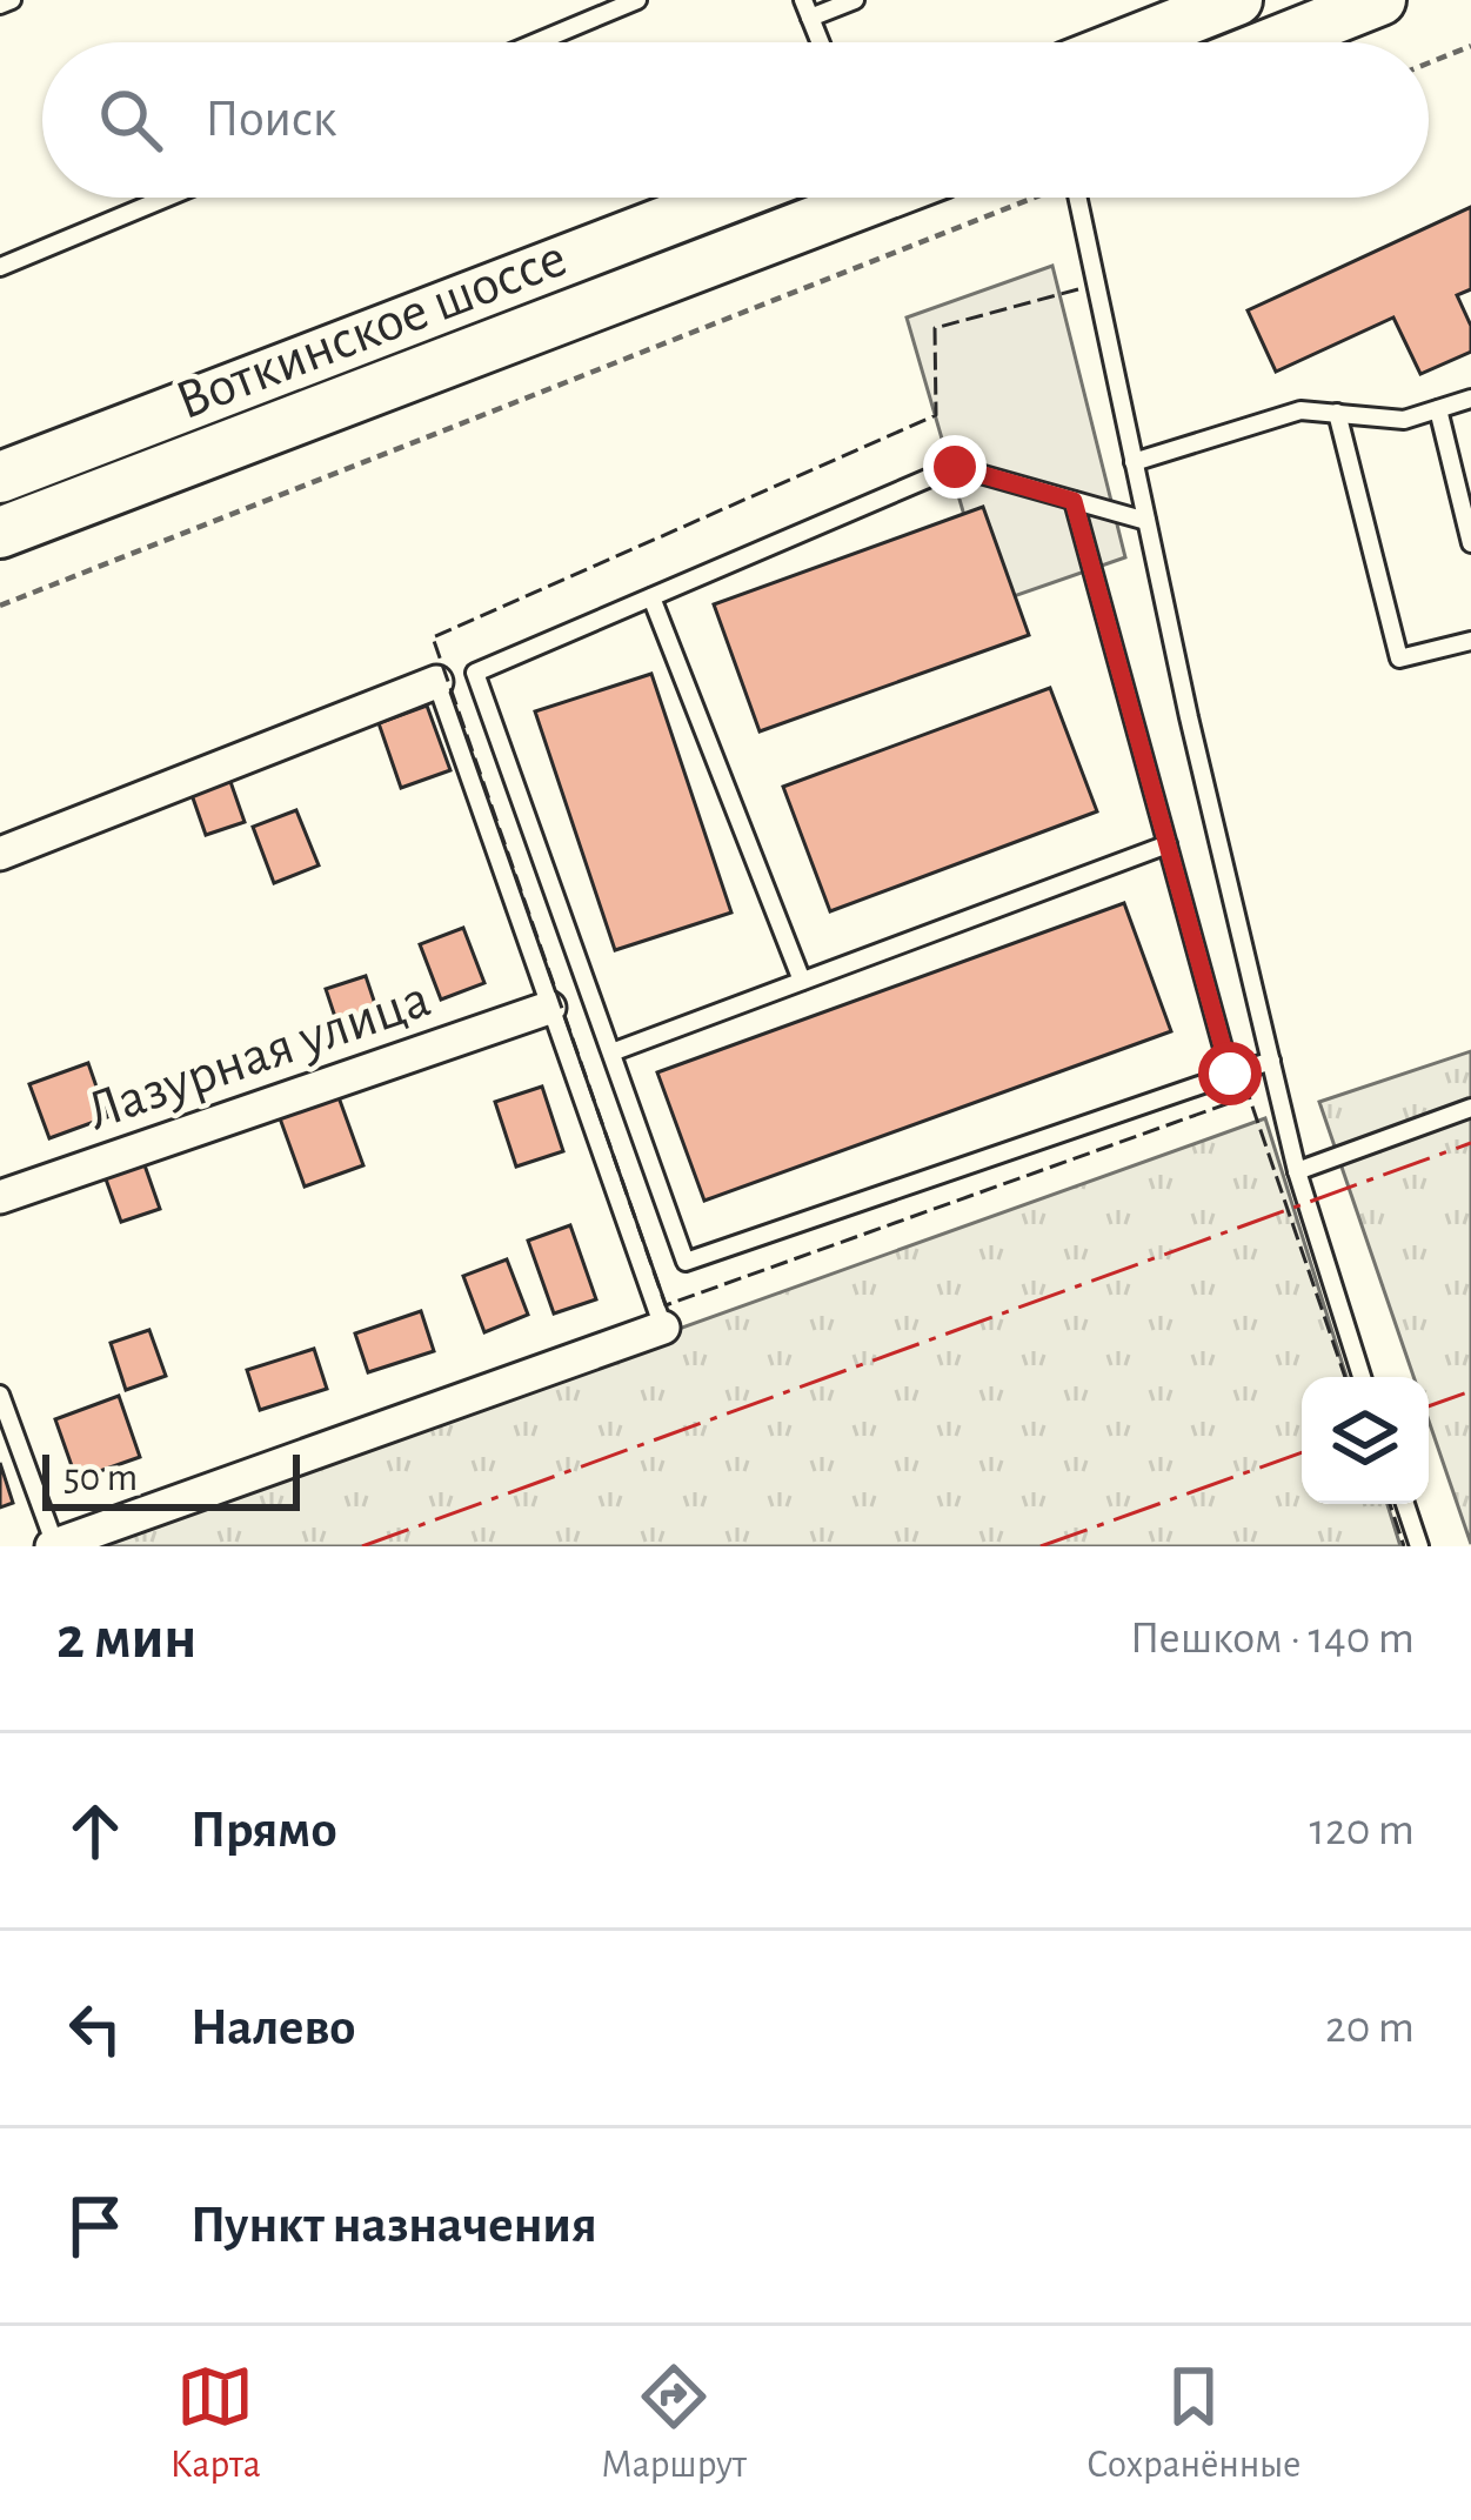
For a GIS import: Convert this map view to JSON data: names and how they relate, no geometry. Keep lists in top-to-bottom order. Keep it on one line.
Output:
{"streets":{"main road":["Воткинское шоссе"],"street":["Лазурная улица"]},"scale_bar":"50 m","page":{"search":"Поиск","scale":"50 m","heading":["2 мин","Пешком · 140 m"],"list":[["Прямо","120 m"],["Налево","20 m"],"Пункт назначения"],"nav":["Карта","Маршрут","Сохранённые"]}}
